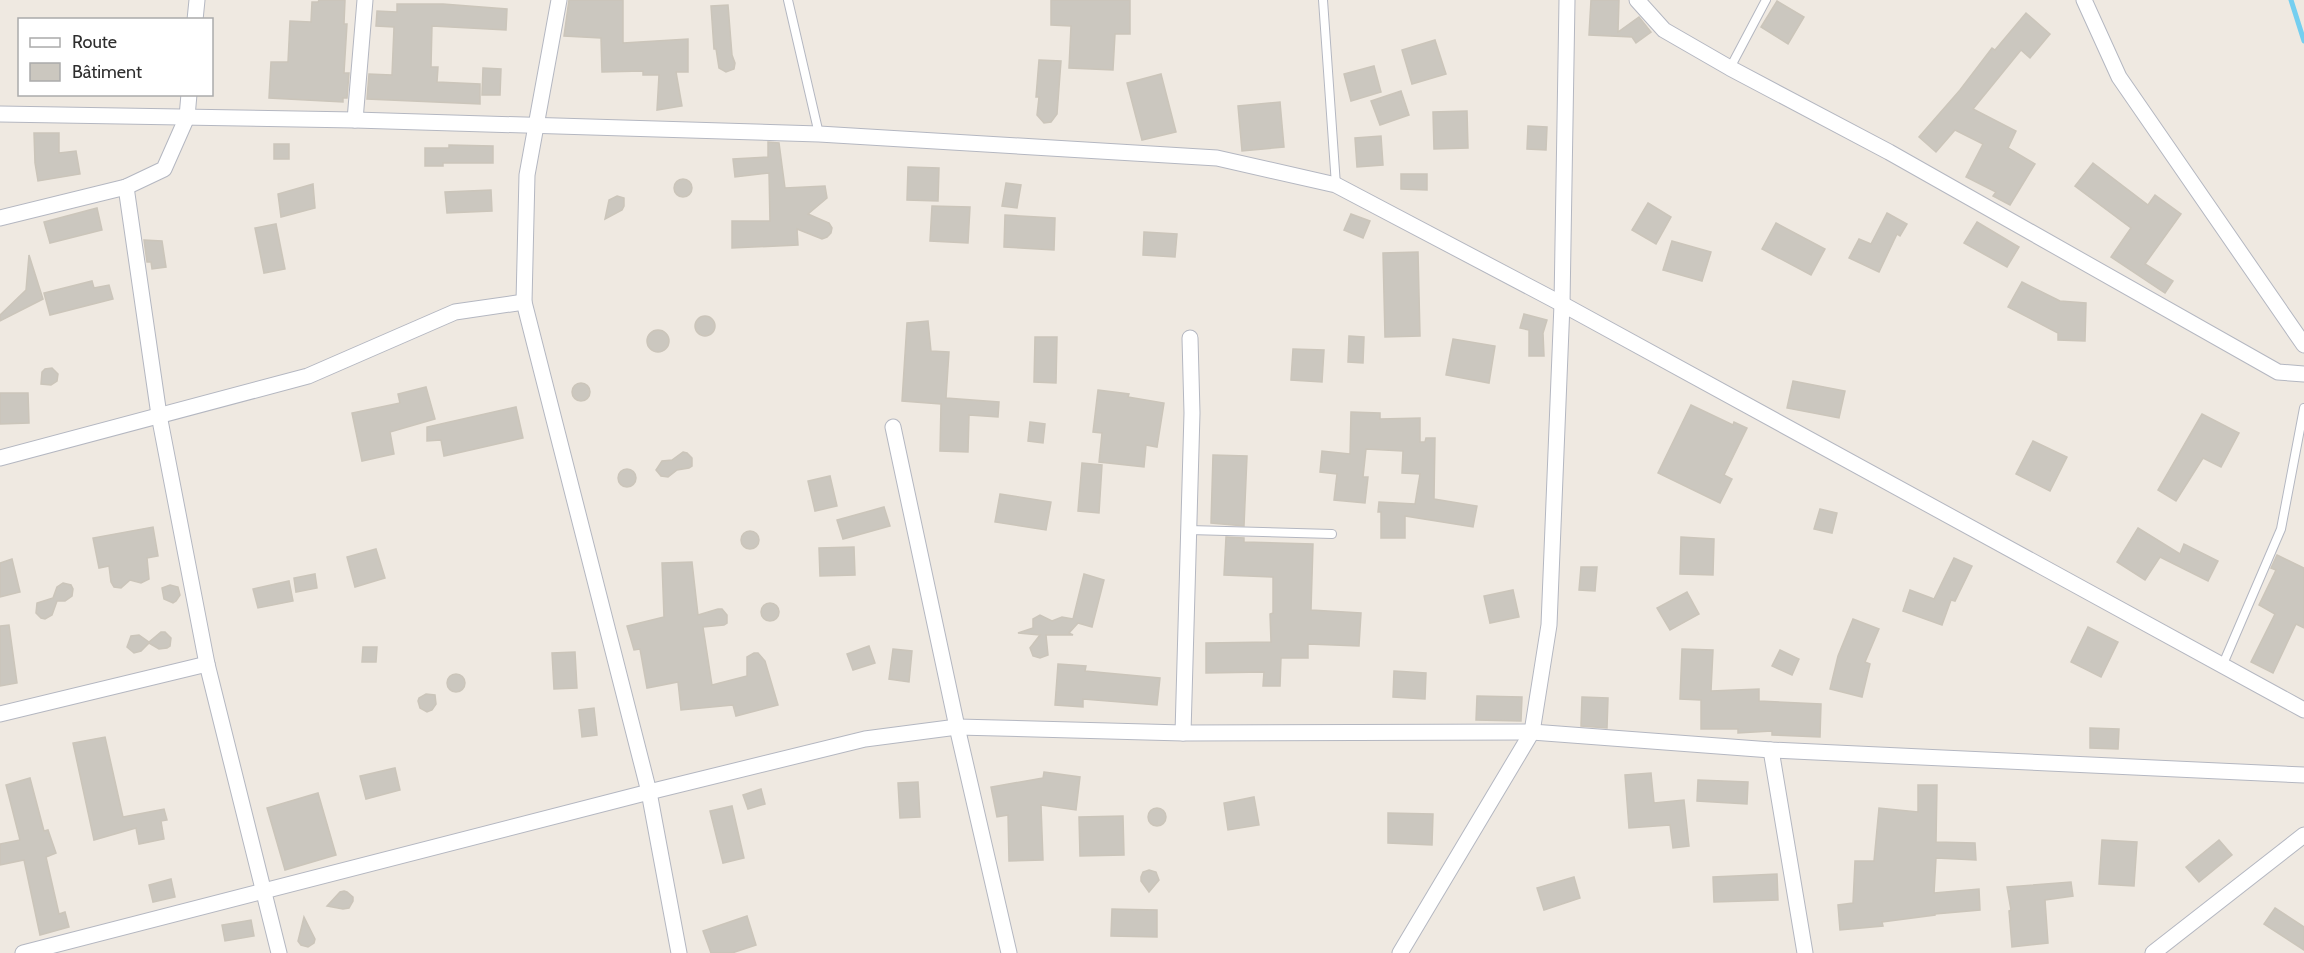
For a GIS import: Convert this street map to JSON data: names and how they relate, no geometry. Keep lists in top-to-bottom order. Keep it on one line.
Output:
{"legend":["Route","Bâtiment"]}
